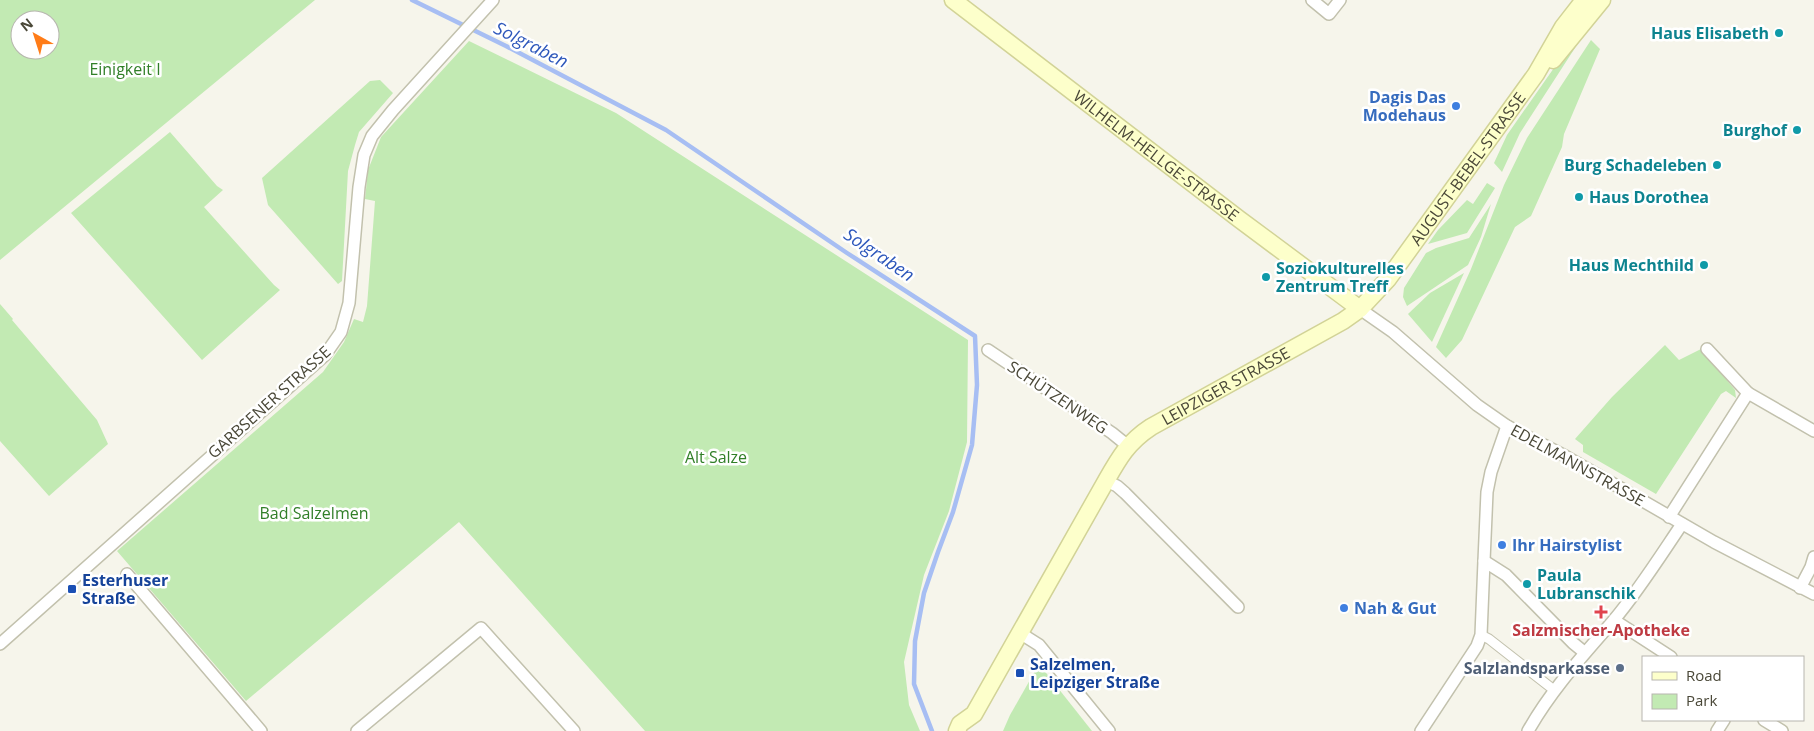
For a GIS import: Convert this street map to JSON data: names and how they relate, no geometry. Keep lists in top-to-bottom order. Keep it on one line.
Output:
{"streets":{"main road":["WILHELM-HELLGE-STRASSE","AUGUST-BEBEL-STRASSE","LEIPZIGER STRASSE"],"street":["SCHÜTZENWEG","GARBSENER STRASSE","EDELMANNSTRASSE"]},"crossings":[["WILHELM-HELLGE-STRASSE","AUGUST-BEBEL-STRASSE"],["WILHELM-HELLGE-STRASSE","LEIPZIGER STRASSE"],["WILHELM-HELLGE-STRASSE","EDELMANNSTRASSE"],["AUGUST-BEBEL-STRASSE","LEIPZIGER STRASSE"],["AUGUST-BEBEL-STRASSE","EDELMANNSTRASSE"],["LEIPZIGER STRASSE","SCHÜTZENWEG"],["LEIPZIGER STRASSE","EDELMANNSTRASSE"]],"water":["Solgraben"],"parks":["Einigkeit I","Alt Salze","Bad Salzelmen"],"places":{"other":["Haus Elisabeth","Dagis Das Modehaus","Burghof","Burg Schadeleben","Haus Dorothea","Haus Mechthild","Soziokulturelles Zentrum Treff","Ihr Hairstylist","Paula Lubranschik","Nah & Gut","Salzlandsparkasse"],"transit":["Esterhuser Straße","Salzelmen, Leipziger Straße"],"health":["Salzmischer-Apotheke"]},"legend":["Road","Park"],"north":"top left"}
